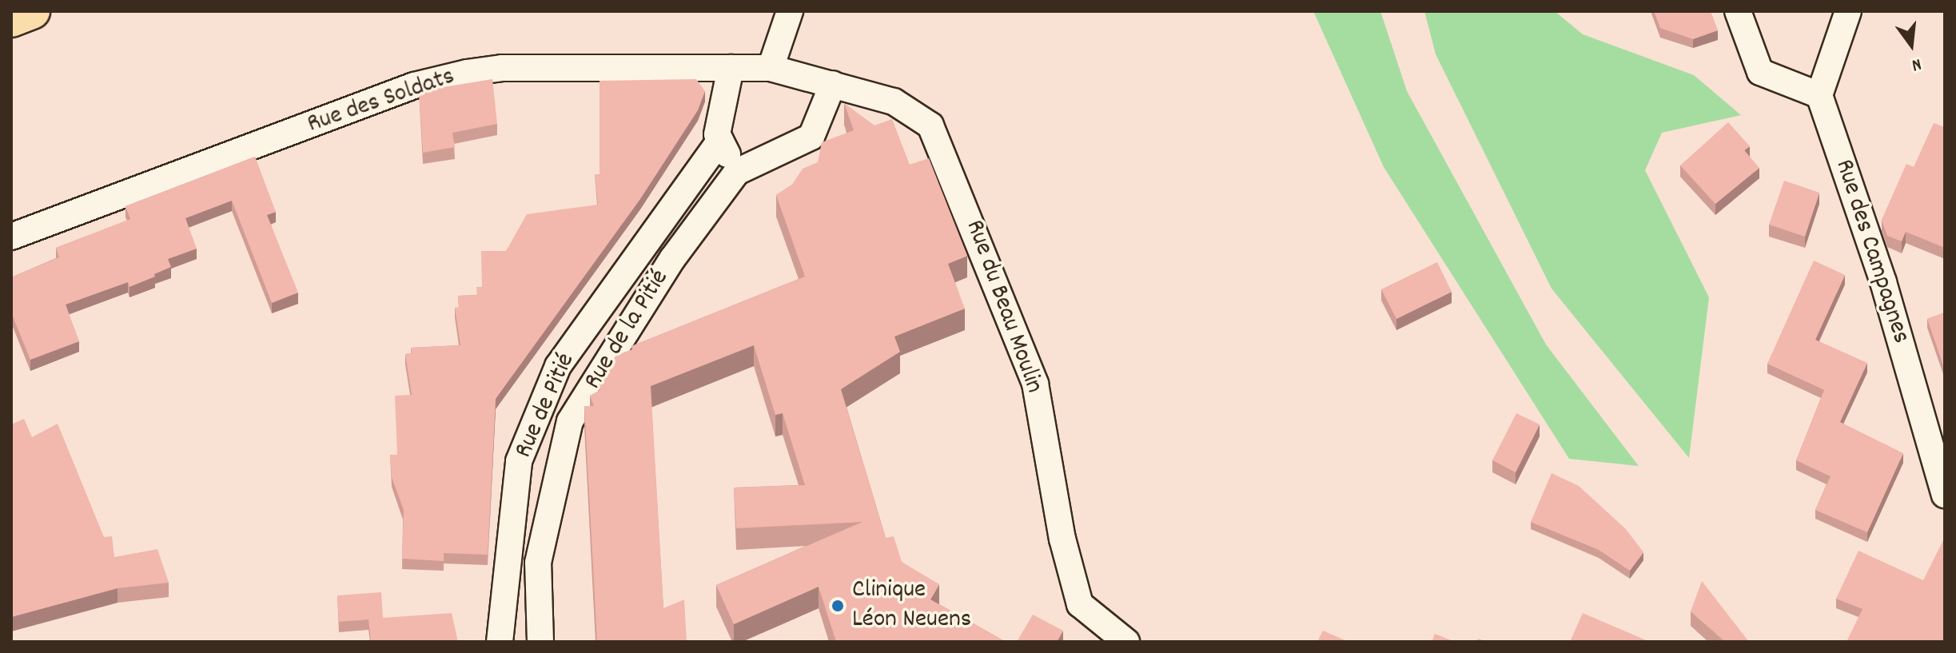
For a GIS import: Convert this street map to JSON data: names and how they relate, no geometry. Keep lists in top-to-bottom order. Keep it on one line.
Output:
{"streets":{"street":["Rue des Soldats","Rue des Campagnes","Rue du Beau Moulin","Rue de la Pitié","Rue de Pitié"]},"crossings":[["Rue des Soldats","Rue du Beau Moulin"],["Rue du Beau Moulin","Rue de la Pitié"]],"places":["Clinique Léon Neuens"],"north":"bottom"}
